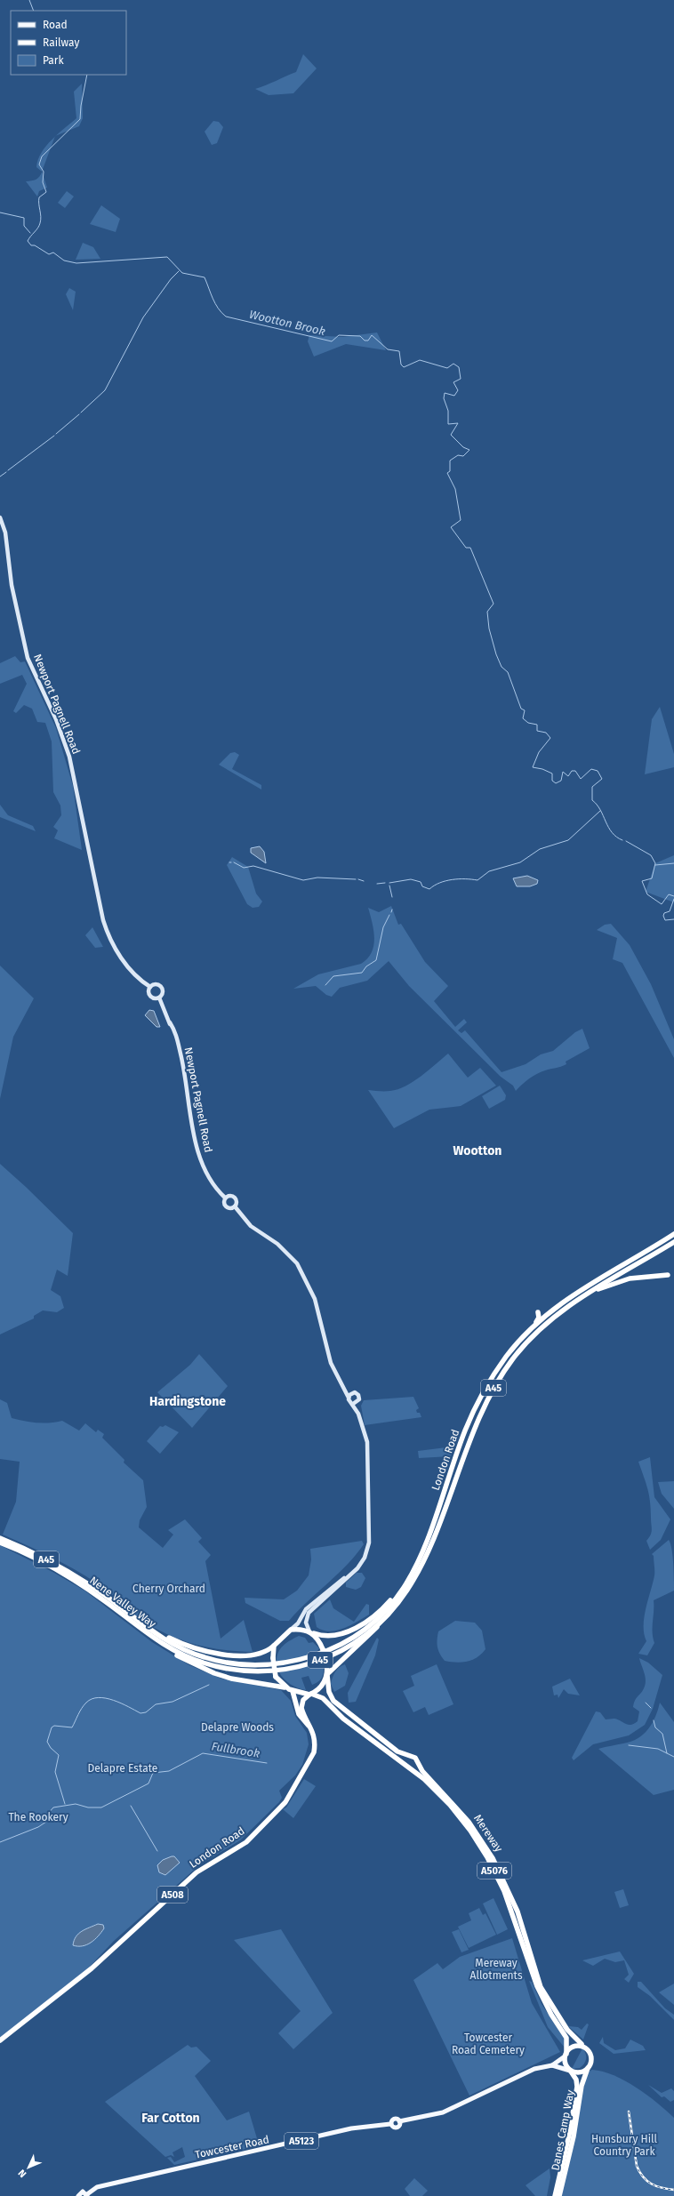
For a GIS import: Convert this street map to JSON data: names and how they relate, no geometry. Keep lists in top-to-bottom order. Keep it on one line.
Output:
{"streets":{"highway":["A45","London Road","Nene Valley Way","Mereway","A5076","A508","Danes Camp Way"],"main road":["Newport Pagnell Road","A5123","Towcester Road"]},"crossings":[["London Road","Nene Valley Way"],["London Road","Mereway"],["London Road","A508"],["Mereway","A508"],["Mereway","Danes Camp Way"],["Mereway","A5123"],["Danes Camp Way","A5123"],["A5123","Towcester Road"]],"districts":["Wootton","Hardingstone","Far Cotton"],"water":["Wootton Brook","Fullbrook"],"parks":["Cherry Orchard","Delapre Woods","Delapre Estate","The Rookery","Mereway Allotments","Towcester Road Cemetery","Hunsbury Hill Country Park"],"legend":["Road","Railway","Park"],"north":"bottom left"}
